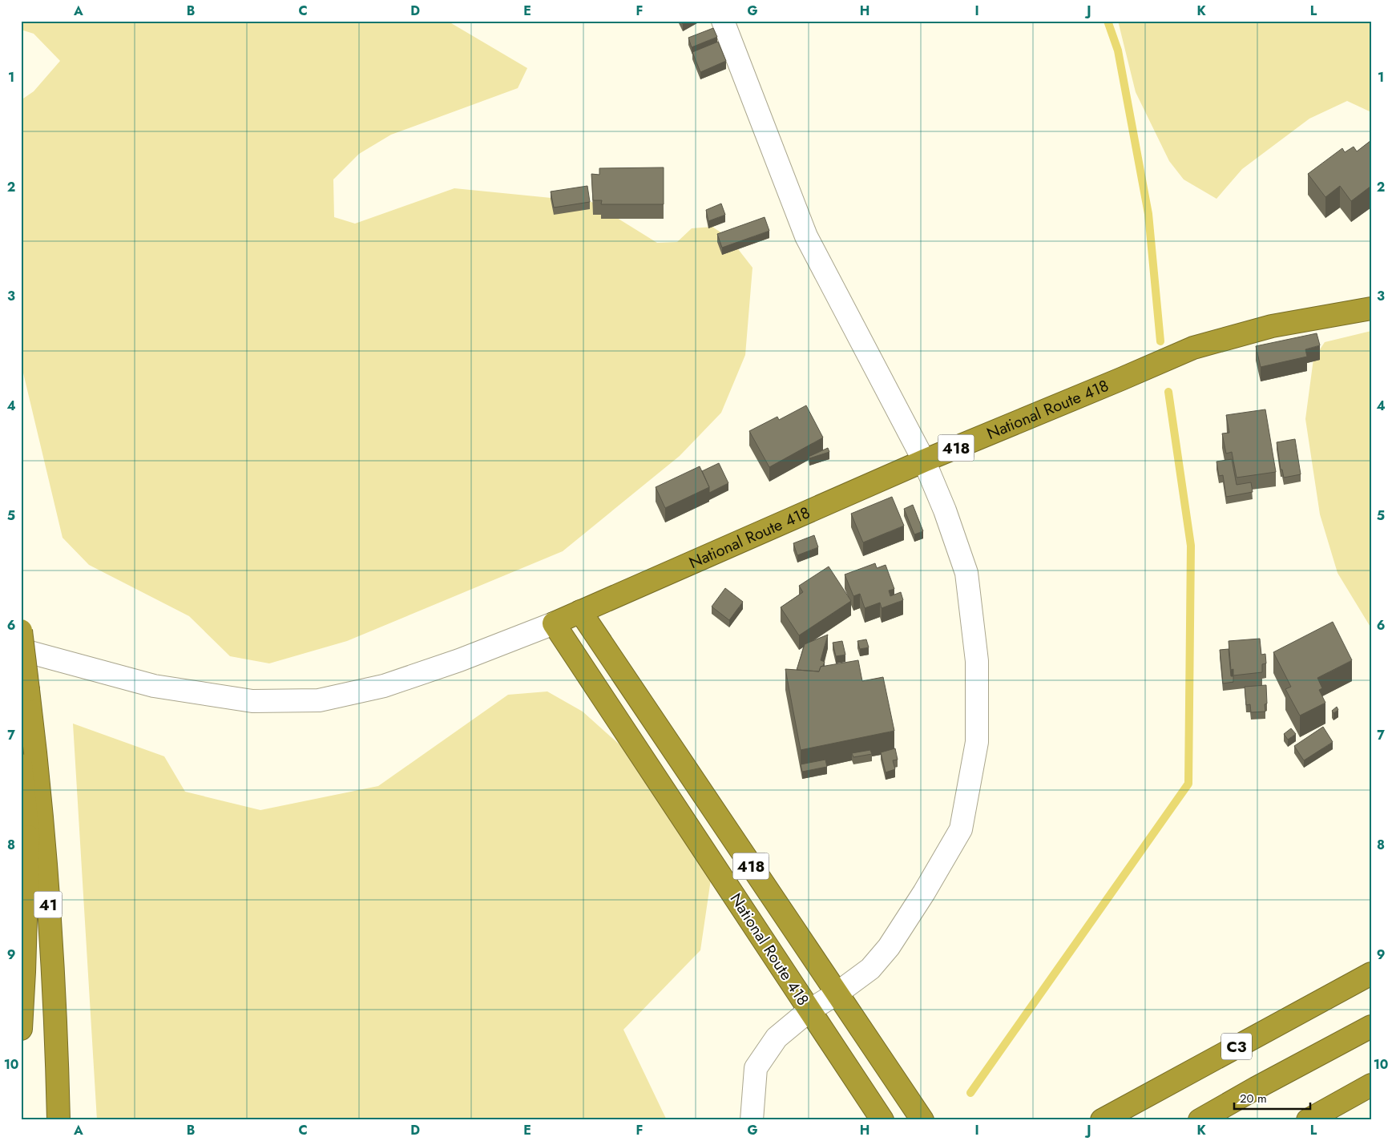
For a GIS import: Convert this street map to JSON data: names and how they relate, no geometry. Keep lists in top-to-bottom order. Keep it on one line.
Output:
{"streets":{"highway":["National Route 418","418","41","C3"]},"scale_bar":"20 m","grid":{"columns":["A","B","C","D","E","F","G","H","I","J","K","L"],"rows":["1","2","3","4","5","6","7","8","9","10"]}}
